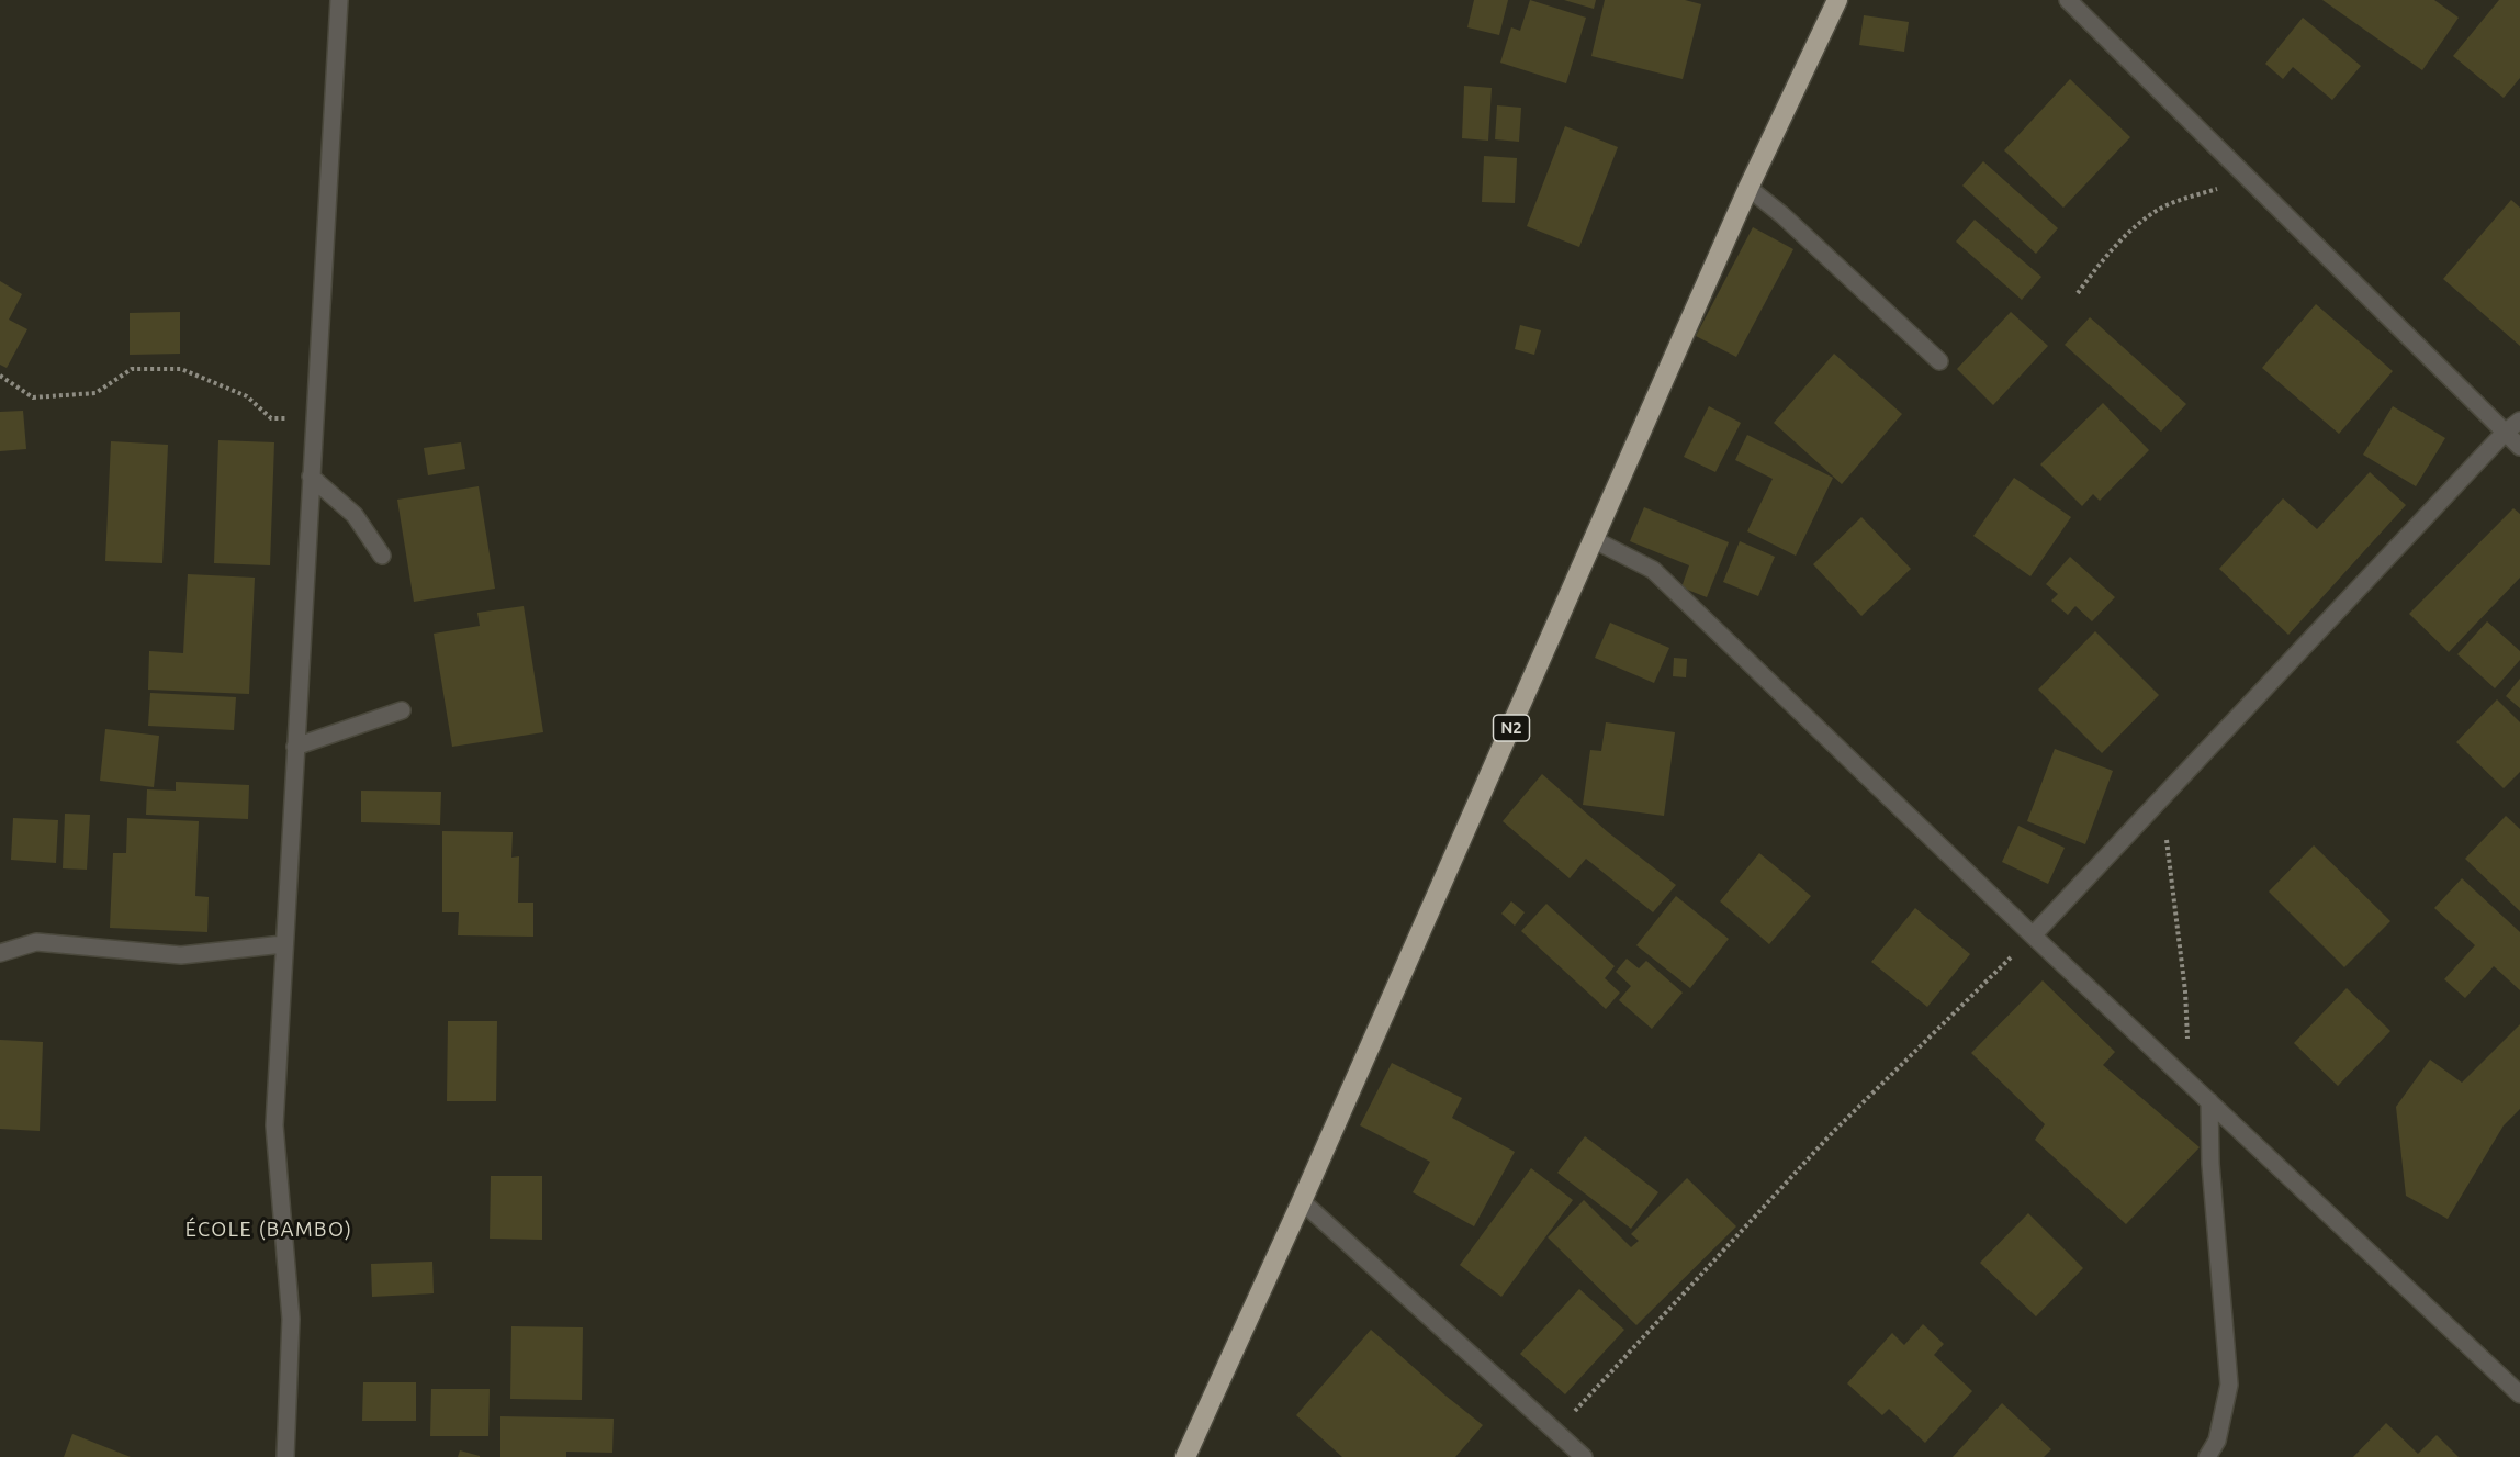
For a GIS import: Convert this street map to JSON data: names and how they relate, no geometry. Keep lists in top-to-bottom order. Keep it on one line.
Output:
{"streets":{"highway":["N2"]},"districts":["ÉCOLE (BAMBO)"]}
